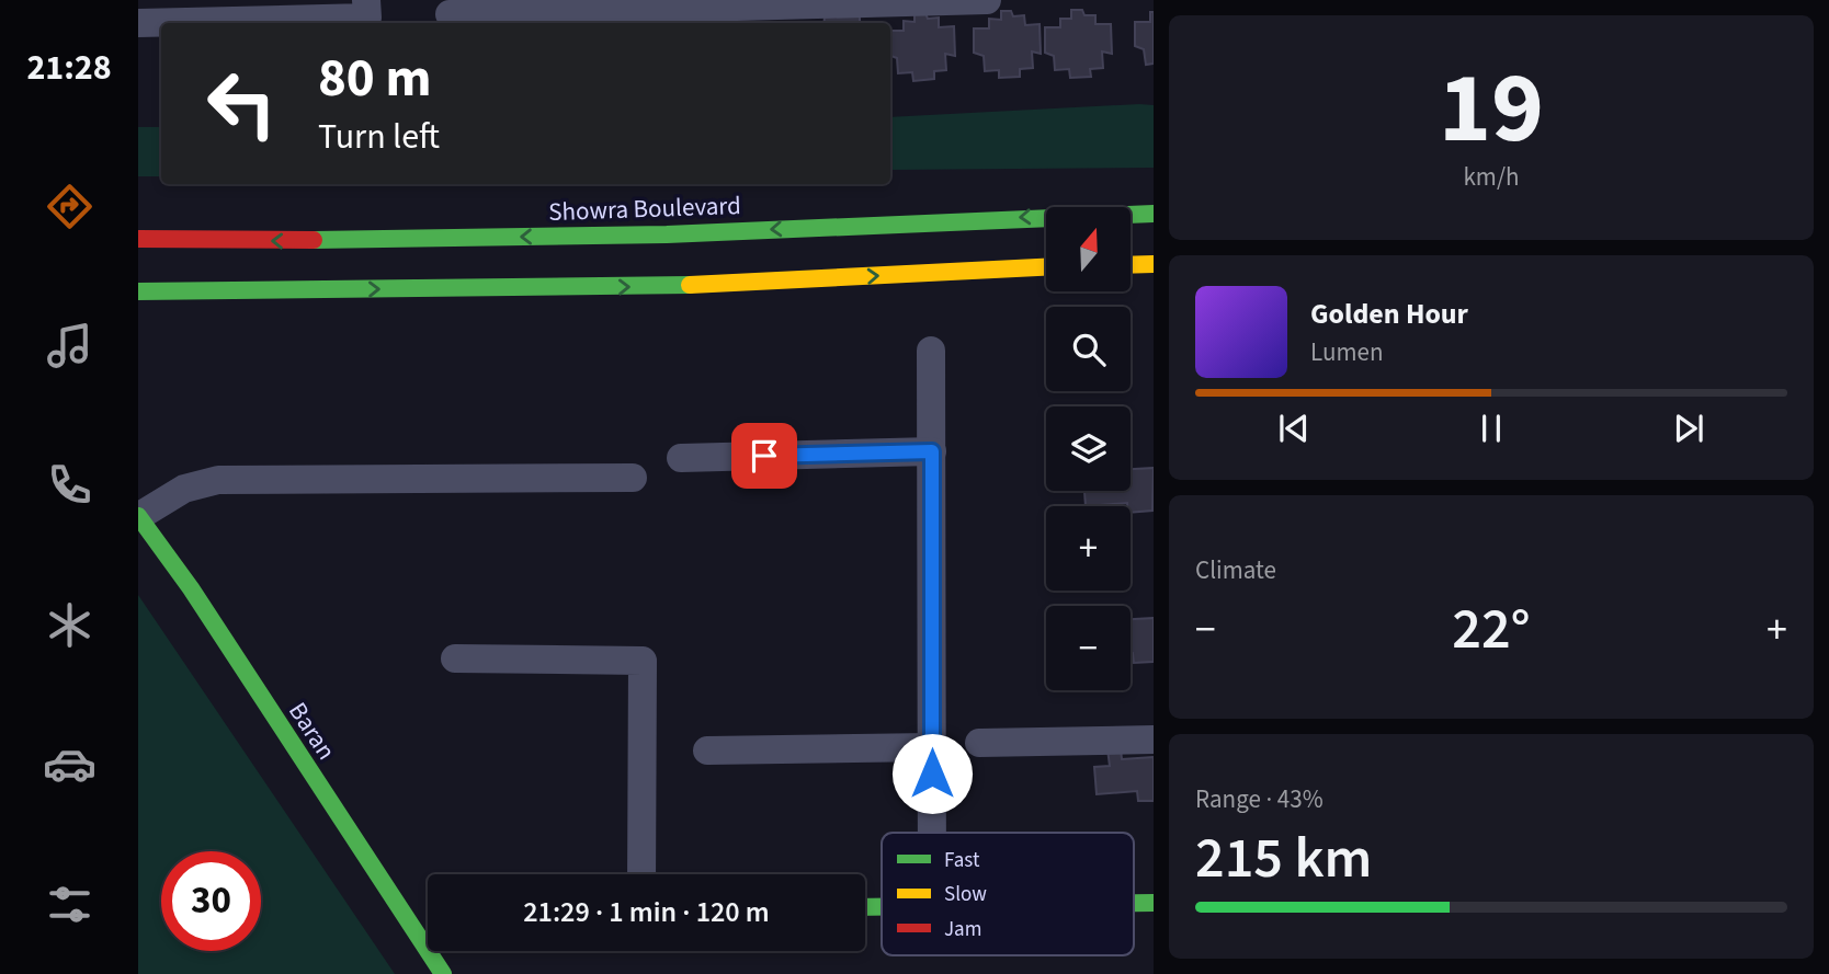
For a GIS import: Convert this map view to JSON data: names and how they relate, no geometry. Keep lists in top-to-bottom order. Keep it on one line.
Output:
{"streets":{"main road":["Showra Boulevard","‌‌Baran"]},"legend":["Fast","Slow","Jam"],"north":"top","page":{"tabs":"21:28","tile":[["19","km/h"],"Climate",["Range · 43%","215 km"]],"turn":["80 m","Turn left"],"map_buttons":["+","−"],"song":["Golden Hour","Lumen"],"heat":["−","22°","+"],"limit":"30","trip":"21:29 · 1 min · 120 m"}}
